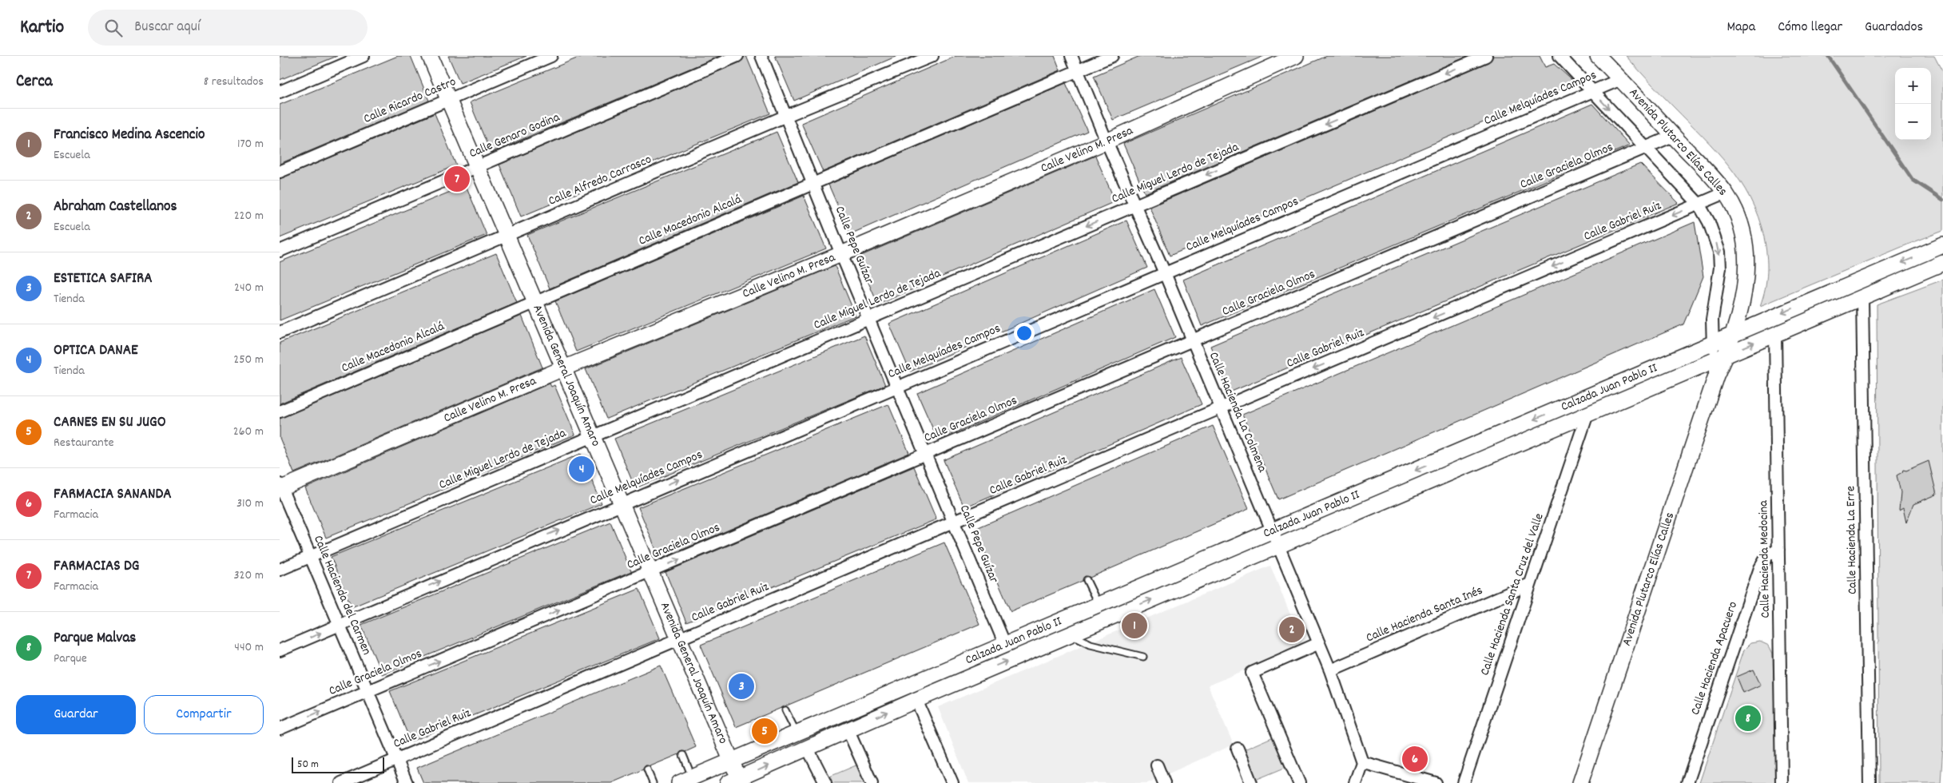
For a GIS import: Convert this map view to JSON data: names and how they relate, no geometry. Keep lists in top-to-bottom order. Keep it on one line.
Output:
{"streets":{"street":["Calle Melquíades Campos","Calle Ricardo Castro","Calle Genaro Godina","Avenida Plutarco Elías Calles","Calle Velino M. Presa","Calle Graciela Olmos","Calle Miguel Lerdo de Tejada","Calle Alfredo Carrasco","Calle Macedonio Alcalá","Calle Gabriel Ruiz","Calle Pepe Guízar","Avenida General Joaquín Amaro","Calzada Juan Pablo II","Calle Hacienda La Colmena","Calle Hacienda La Erre","Calle Hacienda Medocina","Calle Hacienda Santa Cruz del Valle","Calle Hacienda del Carmen","Calle Hacienda Santa Inés","Calle Hacienda Apacuero"]},"crossings":[["Calle Melquíades Campos","Avenida Plutarco Elías Calles"],["Calle Melquíades Campos","Calle Pepe Guízar"],["Calle Melquíades Campos","Avenida General Joaquín Amaro"],["Calle Melquíades Campos","Calle Hacienda La Colmena"],["Calle Melquíades Campos","Calle Hacienda del Carmen"],["Calle Ricardo Castro","Avenida General Joaquín Amaro"],["Calle Genaro Godina","Avenida General Joaquín Amaro"],["Avenida Plutarco Elías Calles","Calle Graciela Olmos"],["Avenida Plutarco Elías Calles","Calle Gabriel Ruiz"],["Avenida Plutarco Elías Calles","Calzada Juan Pablo II"],["Calle Velino M. Presa","Calle Pepe Guízar"],["Calle Velino M. Presa","Avenida General Joaquín Amaro"],["Calle Velino M. Presa","Calle Hacienda La Colmena"],["Calle Velino M. Presa","Calle Hacienda del Carmen"],["Calle Graciela Olmos","Calle Pepe Guízar"],["Calle Graciela Olmos","Avenida General Joaquín Amaro"],["Calle Graciela Olmos","Calle Hacienda La Colmena"],["Calle Graciela Olmos","Calle Hacienda del Carmen"],["Calle Miguel Lerdo de Tejada","Calle Pepe Guízar"],["Calle Miguel Lerdo de Tejada","Avenida General Joaquín Amaro"],["Calle Miguel Lerdo de Tejada","Calle Hacienda La Colmena"],["Calle Miguel Lerdo de Tejada","Calle Hacienda del Carmen"],["Calle Alfredo Carrasco","Calle Pepe Guízar"],["Calle Alfredo Carrasco","Avenida General Joaquín Amaro"],["Calle Macedonio Alcalá","Calle Pepe Guízar"],["Calle Macedonio Alcalá","Avenida General Joaquín Amaro"],["Calle Macedonio Alcalá","Calle Hacienda La Colmena"],["Calle Gabriel Ruiz","Calle Pepe Guízar"],["Calle Gabriel Ruiz","Avenida General Joaquín Amaro"],["Calle Gabriel Ruiz","Calle Hacienda La Colmena"],["Calle Gabriel Ruiz","Calle Hacienda del Carmen"],["Calle Pepe Guízar","Calzada Juan Pablo II"],["Avenida General Joaquín Amaro","Calzada Juan Pablo II"],["Calzada Juan Pablo II","Calle Hacienda La Colmena"],["Calzada Juan Pablo II","Calle Hacienda La Erre"],["Calzada Juan Pablo II","Calle Hacienda Medocina"],["Calzada Juan Pablo II","Calle Hacienda Santa Cruz del Valle"],["Calle Hacienda La Colmena","Calle Hacienda Santa Inés"],["Calle Hacienda Medocina","Calle Hacienda Apacuero"],["Calle Hacienda Santa Cruz del Valle","Calle Hacienda Santa Inés"]],"one_way":["Calle Melquíades Campos","Calle Graciela Olmos","Calle Miguel Lerdo de Tejada"],"scale_bar":"50 m","page":{"header":"Kartio","search":"Buscar aquí","nav":["Mapa","Cómo llegar","Guardados"],"heading":["Cerca","8 resultados"],"map_buttons":["+","−"],"list":[{"mark":"1","name":"Francisco Medina Ascencio","note":"Escuela","value":"170 m"},{"mark":"2","name":"Abraham Castellanos","note":"Escuela","value":"220 m"},{"mark":"3","name":"ESTETICA SAFIRA","note":"Tienda","value":"240 m"},{"mark":"4","name":"OPTICA DANAE","note":"Tienda","value":"250 m"},{"mark":"5","name":"CARNES EN SU JUGO","note":"Restaurante","value":"260 m"},{"mark":"6","name":"FARMACIA SANANDA","note":"Farmacia","value":"310 m"},{"mark":"7","name":"FARMACIAS DG","note":"Farmacia","value":"320 m"},{"mark":"8","name":"Parque Malvas","note":"Parque","value":"440 m"}],"pins":["7","4","1","2","3","8","5","6"],"buttons":["Guardar","Compartir"],"scale":"50 m"}}
